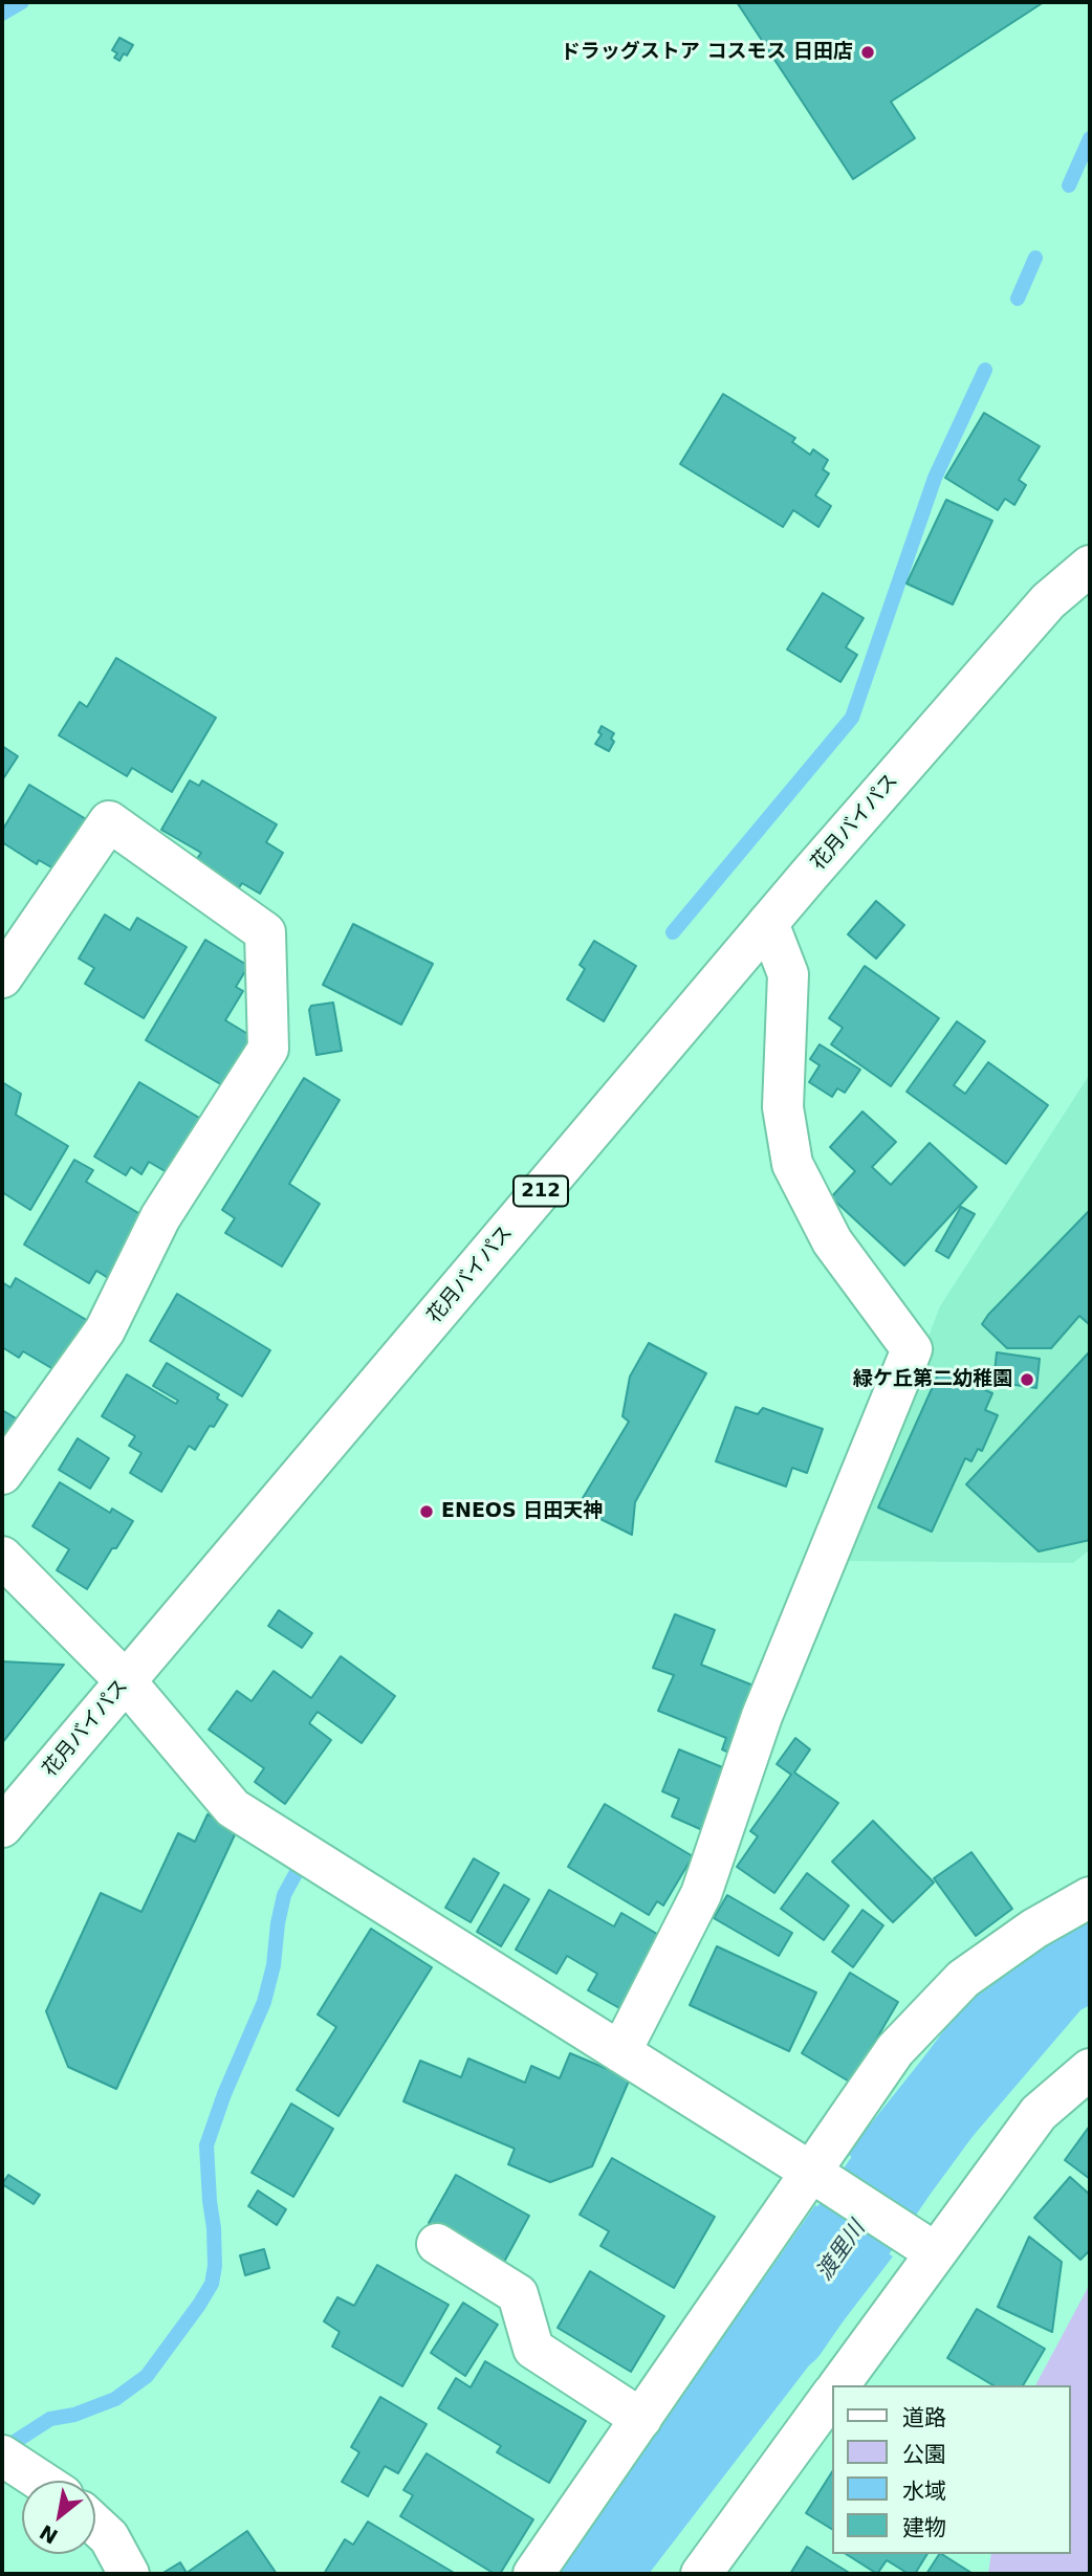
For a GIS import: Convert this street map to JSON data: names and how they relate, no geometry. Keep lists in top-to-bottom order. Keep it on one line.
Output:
{"streets":{"main road":["花月バイパス","212"]},"water":["渡里川"],"places":["ドラッグストア コスモス 日田店","緑ケ丘第二幼稚園","ENEOS 日田天神"],"legend":["道路","公園","水域","建物"],"north":"bottom left"}
